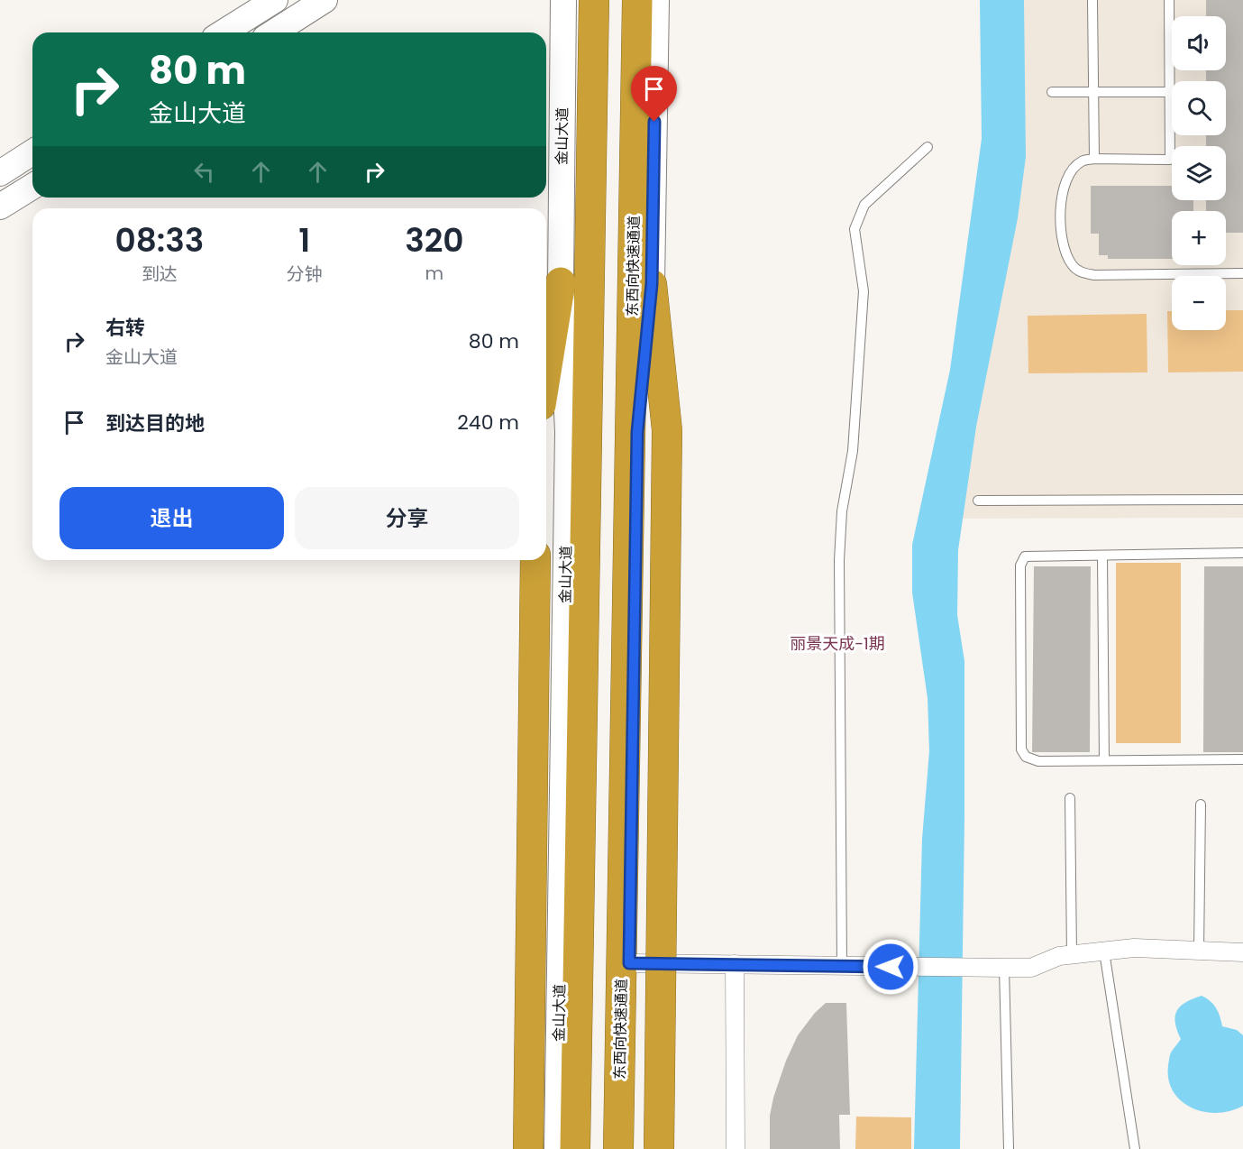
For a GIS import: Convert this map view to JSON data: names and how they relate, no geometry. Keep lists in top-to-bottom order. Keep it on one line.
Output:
{"streets":{"highway":["东西向快速通道"],"main road":["金山大道"]},"districts":["丽景天成-1期"],"page":{"map_buttons":["+","−"],"turn":["80 m","金山大道"],"eta":["08:33","到达","1","分钟","320","m"],"list":[{"name":"右转","note":"金山大道","value":"80 m"},{"name":"到达目的地","value":"240 m"}],"buttons":["退出","分享"]}}
